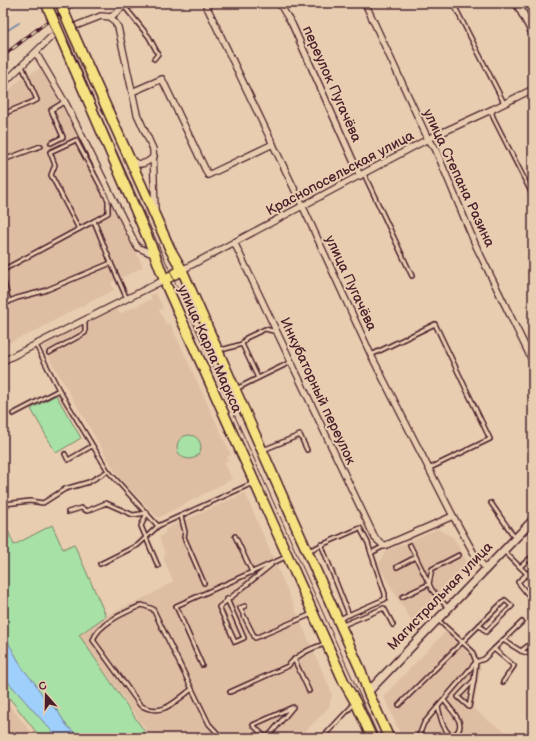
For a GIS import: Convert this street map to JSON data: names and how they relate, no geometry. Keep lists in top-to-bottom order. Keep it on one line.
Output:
{"streets":{"main road":["улица Карла Маркса","Магистральная улица"],"street":["переулок Пугачёва","Краснопосельская улица","улица Степана Разина","улица Пугачёва","Инкубаторный переулок"]},"crossings":[["переулок Пугачёва","Краснопосельская улица"],["Краснопосельская улица","улица Степана Разина"],["Краснопосельская улица","улица Пугачёва"],["Краснопосельская улица","улица Карла Маркса"],["Краснопосельская улица","Инкубаторный переулок"],["улица Пугачёва","Магистральная улица"],["улица Карла Маркса","Магистральная улица"]],"north":"top"}
